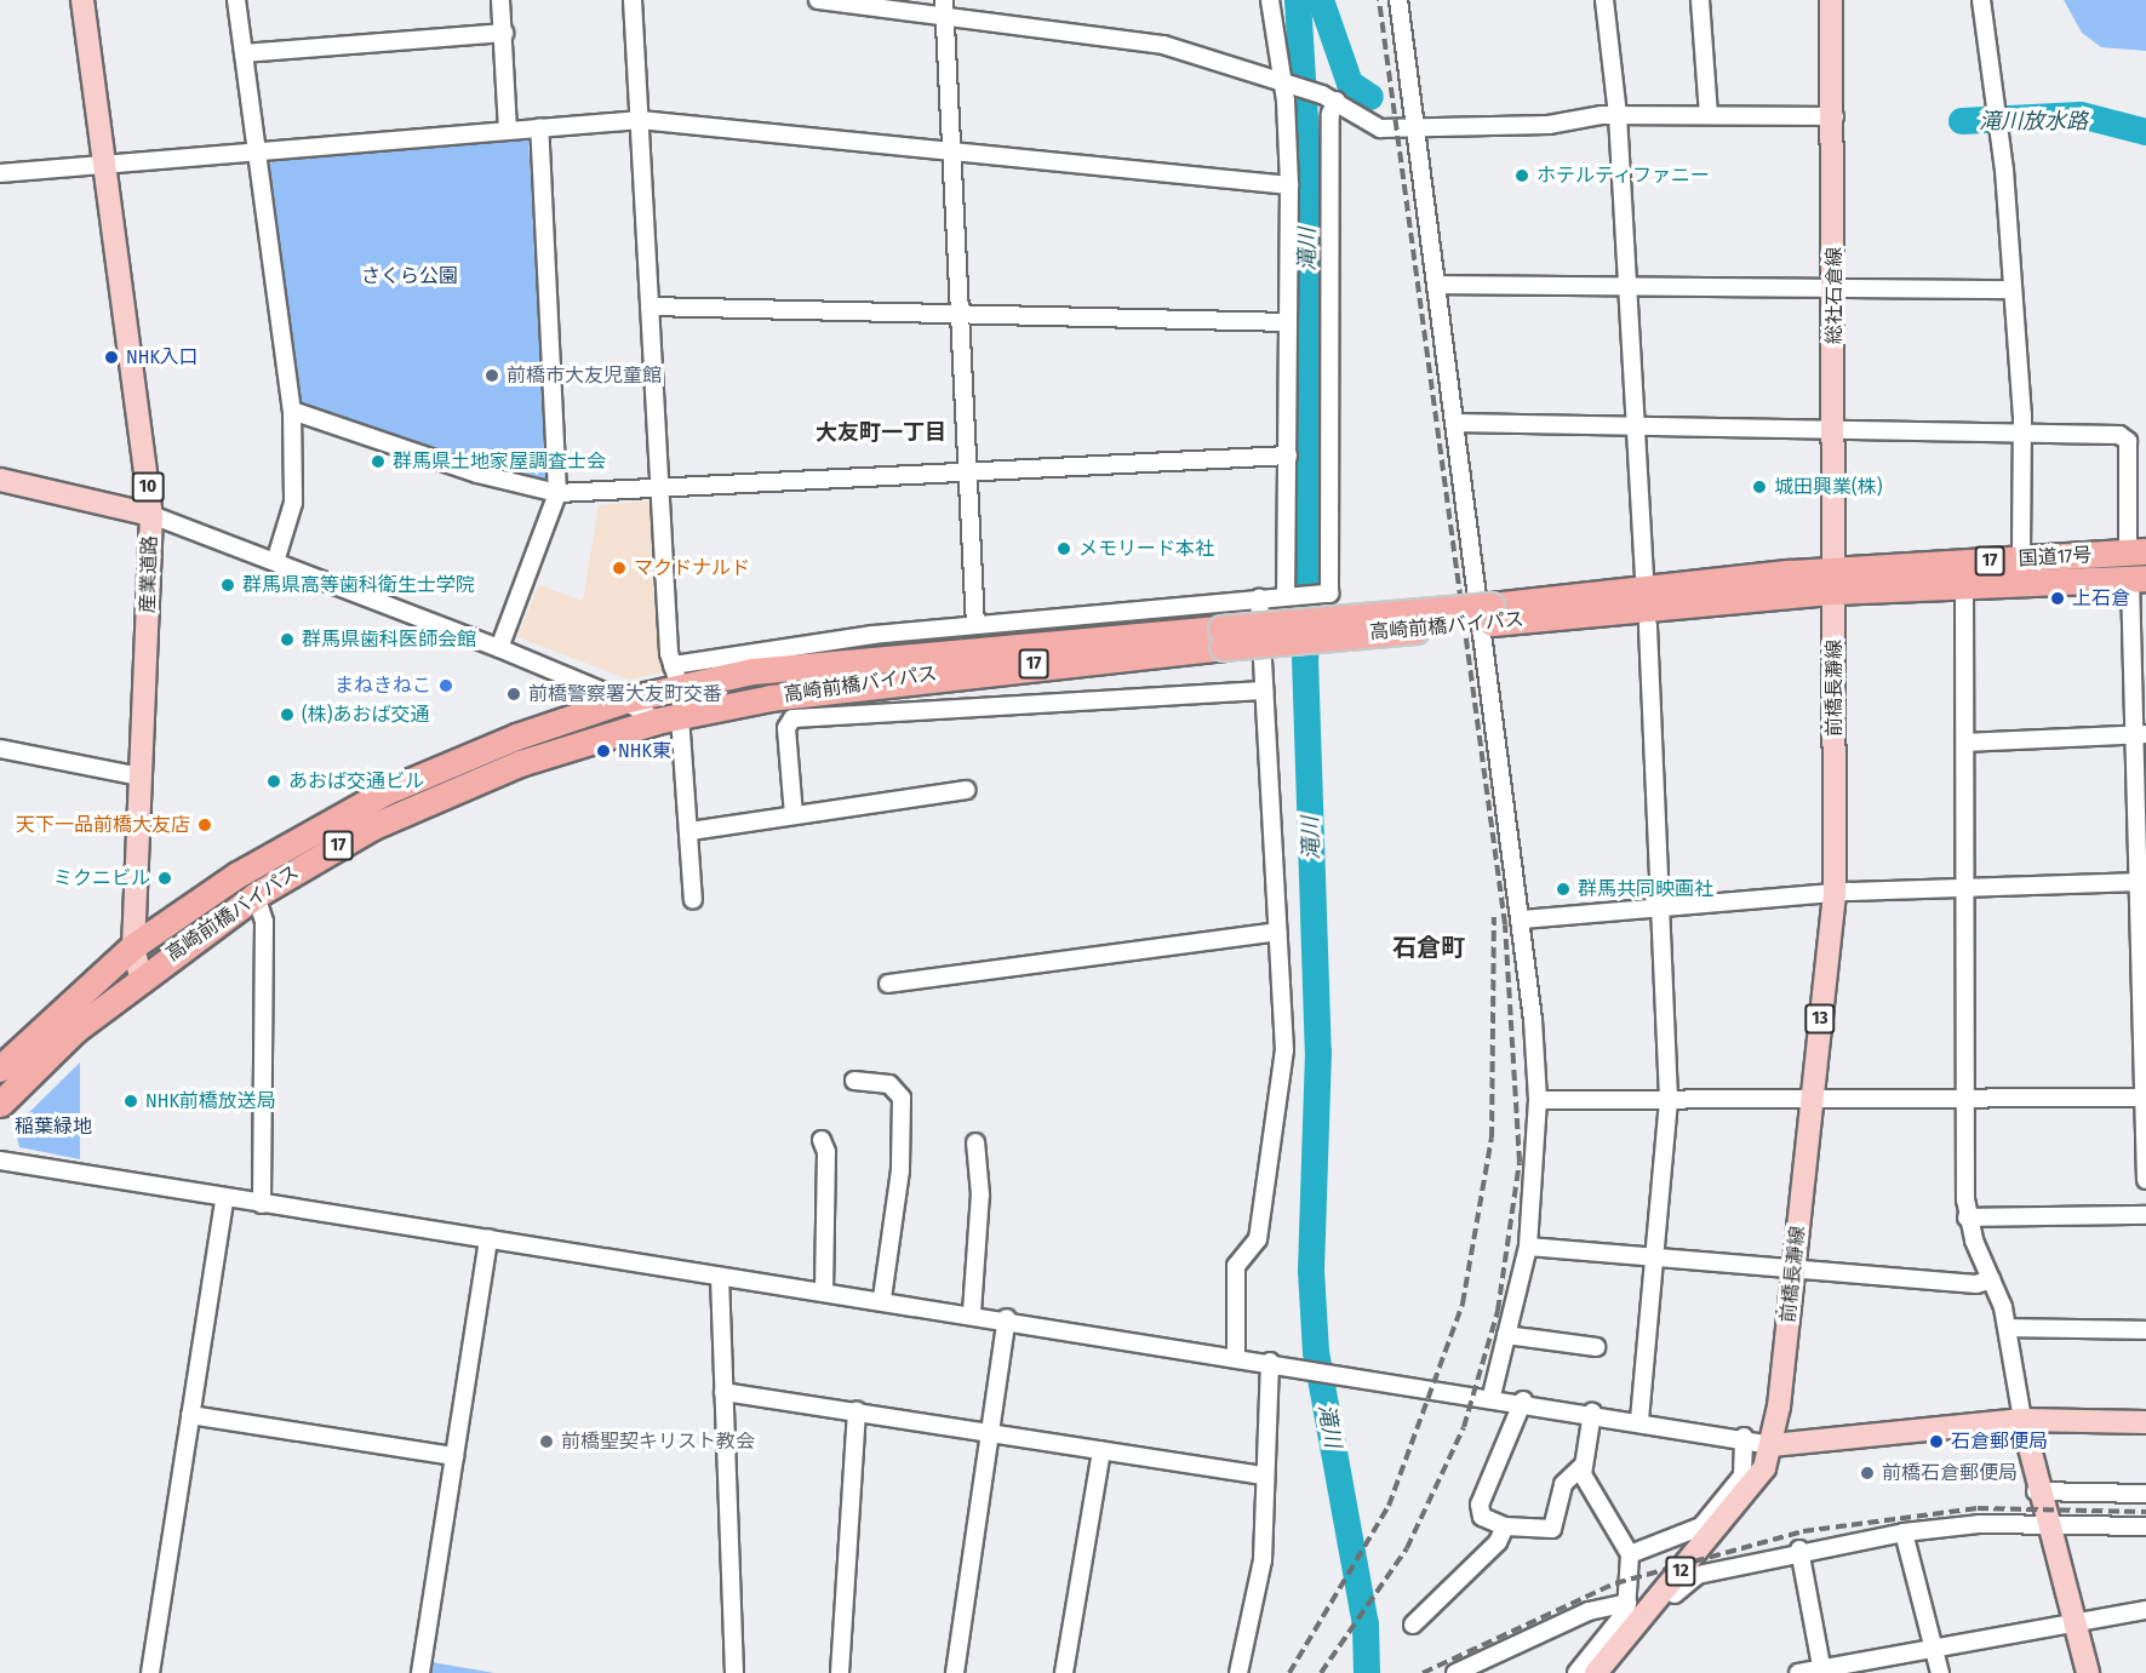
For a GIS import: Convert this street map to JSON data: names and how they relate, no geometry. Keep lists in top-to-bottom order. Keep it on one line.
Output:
{"streets":{"highway":["国道17号","17","高崎前橋バイパス"],"main road":["総社石倉線","10","産業道路","前橋長瀞線","13","12"]},"crossings":[["総社石倉線","国道17号"],["総社石倉線","高崎前橋バイパス"],["総社石倉線","前橋長瀞線"],["国道17号","高崎前橋バイパス"],["国道17号","前橋長瀞線"],["産業道路","高崎前橋バイパス"],["高崎前橋バイパス","前橋長瀞線"],["前橋長瀞線","12"]],"districts":["大友町一丁目","石倉町"],"water":["滝川放水路","滝川"],"parks":["さくら公園","稲葉緑地"],"places":["ホテルティファニー","NHK入口","前橋市大友児童館","群馬県土地家屋調査士会","城田興業(株)","メモリード本社","マクドナルド","群馬県高等歯科衛生士学院","上石倉","群馬県歯科医師会館","まねきねこ","前橋警察署大友町交番","(株)あおば交通","NHK東","あおば交通ビル","天下一品前橋大友店","ミクニビル","群馬共同映画社","NHK前橋放送局","前橋聖契キリスト教会","石倉郵便局","前橋石倉郵便局"]}
